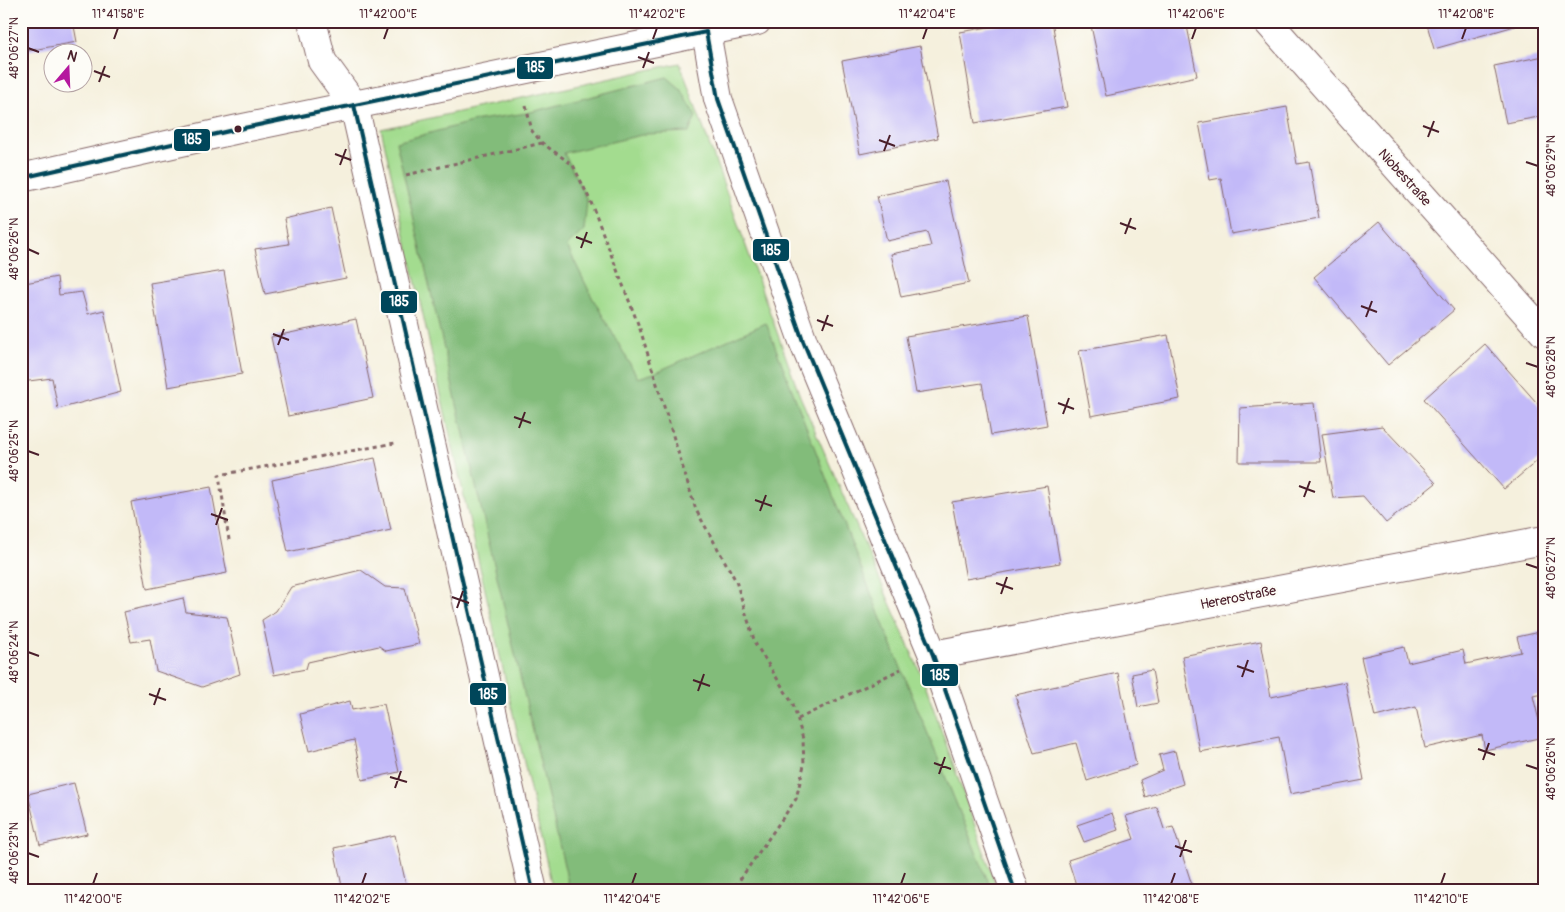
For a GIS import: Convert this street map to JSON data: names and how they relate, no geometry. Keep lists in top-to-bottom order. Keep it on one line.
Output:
{"streets":{"street":["Niobestraße","Hererostraße"]},"lines":["transit line 185"],"north":"top","coordinates":["11°41'58\"E","11°42'00\"E","11°42'02\"E","11°42'04\"E","11°42'06\"E","11°42'08\"E","48°06'27\"N","48°06'29\"N","48°06'26\"N","48°06'28\"N","48°06'25\"N","48°06'24\"N","48°06'23\"N","11°42'10\"E"]}
